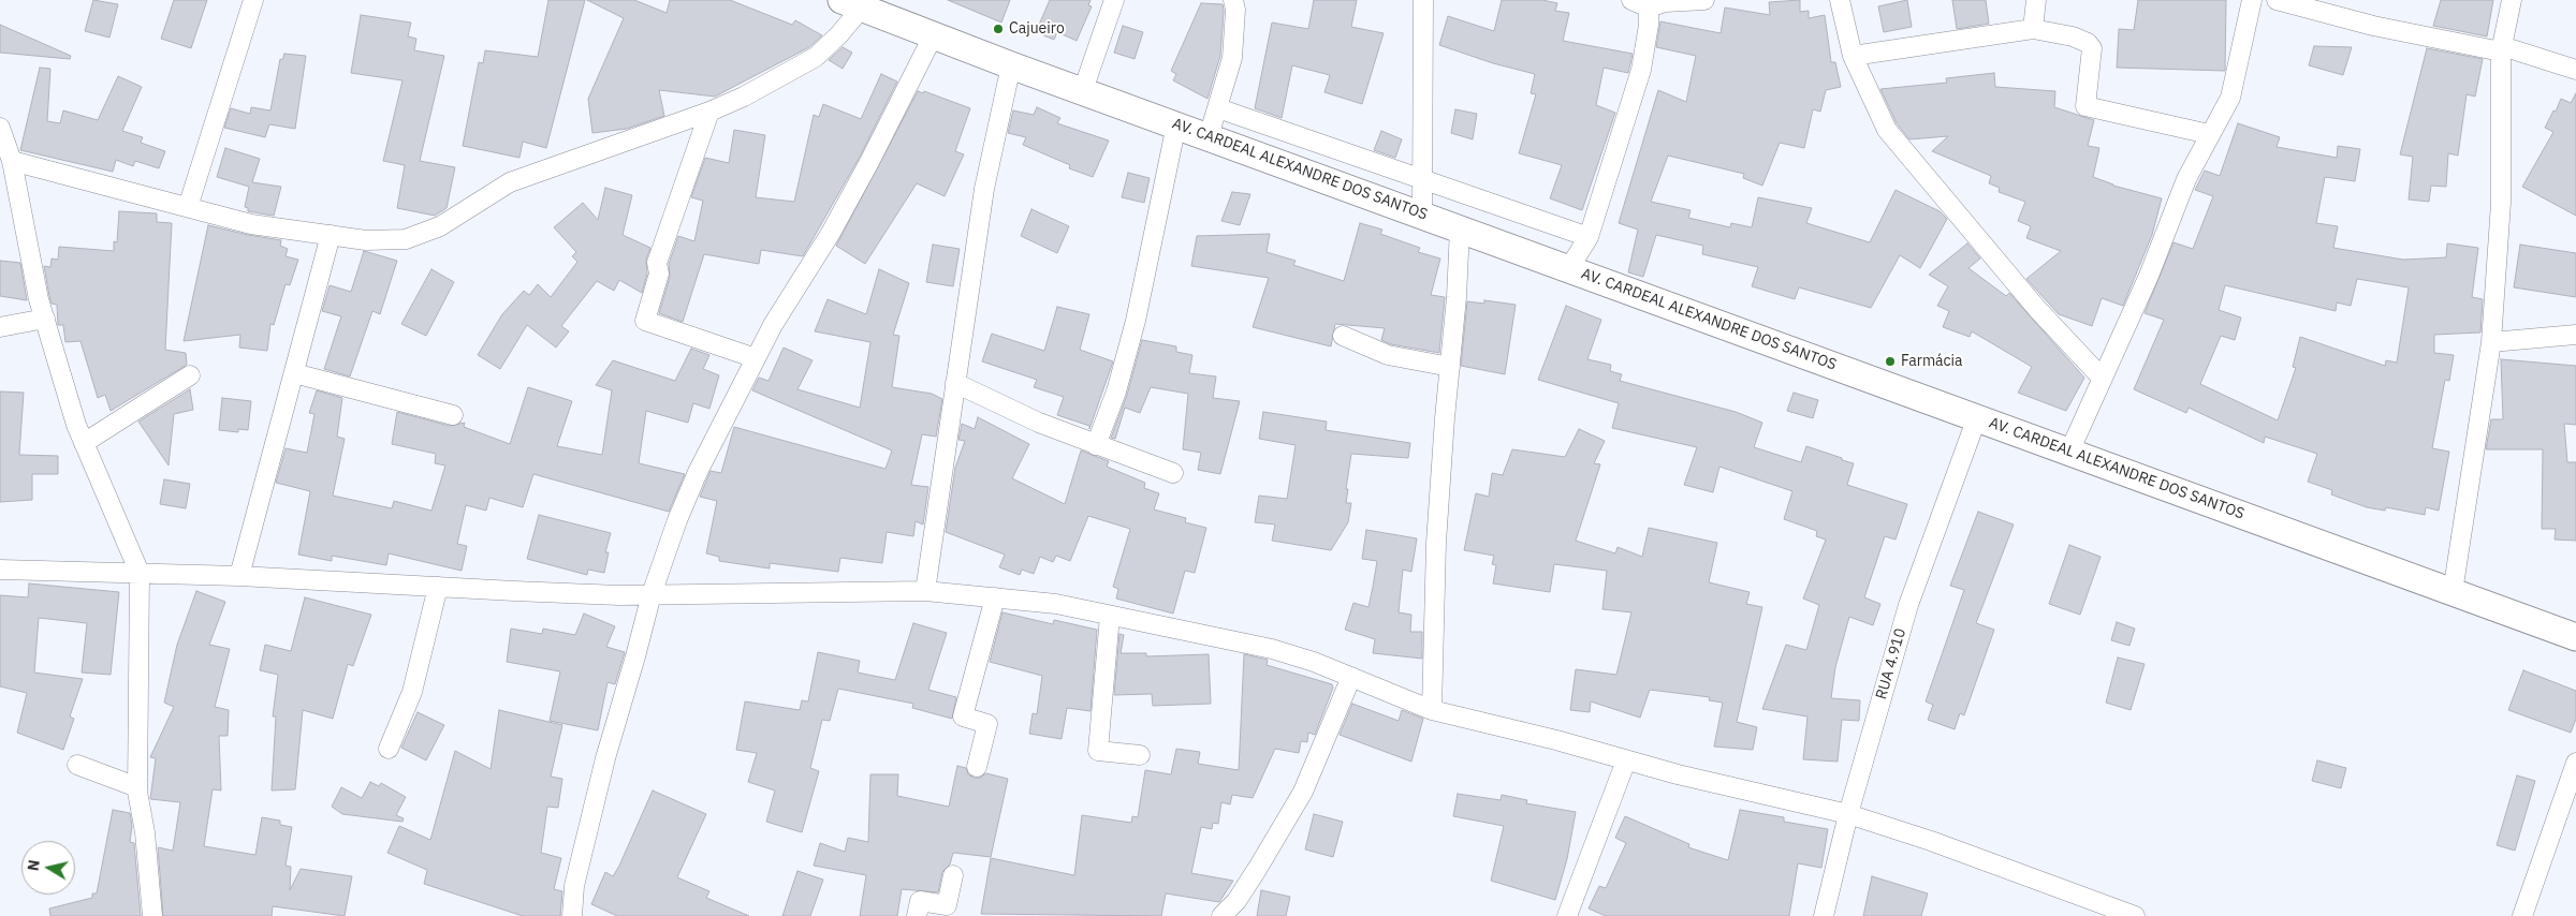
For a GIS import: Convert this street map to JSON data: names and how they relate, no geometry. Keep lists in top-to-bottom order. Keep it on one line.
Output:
{"streets":{"street":["AV. CARDEAL ALEXANDRE DOS SANTOS","RUA 4.910"]},"crossings":[["AV. CARDEAL ALEXANDRE DOS SANTOS","RUA 4.910"]],"places":["Cajueiro","Farmácia"],"north":"left"}
